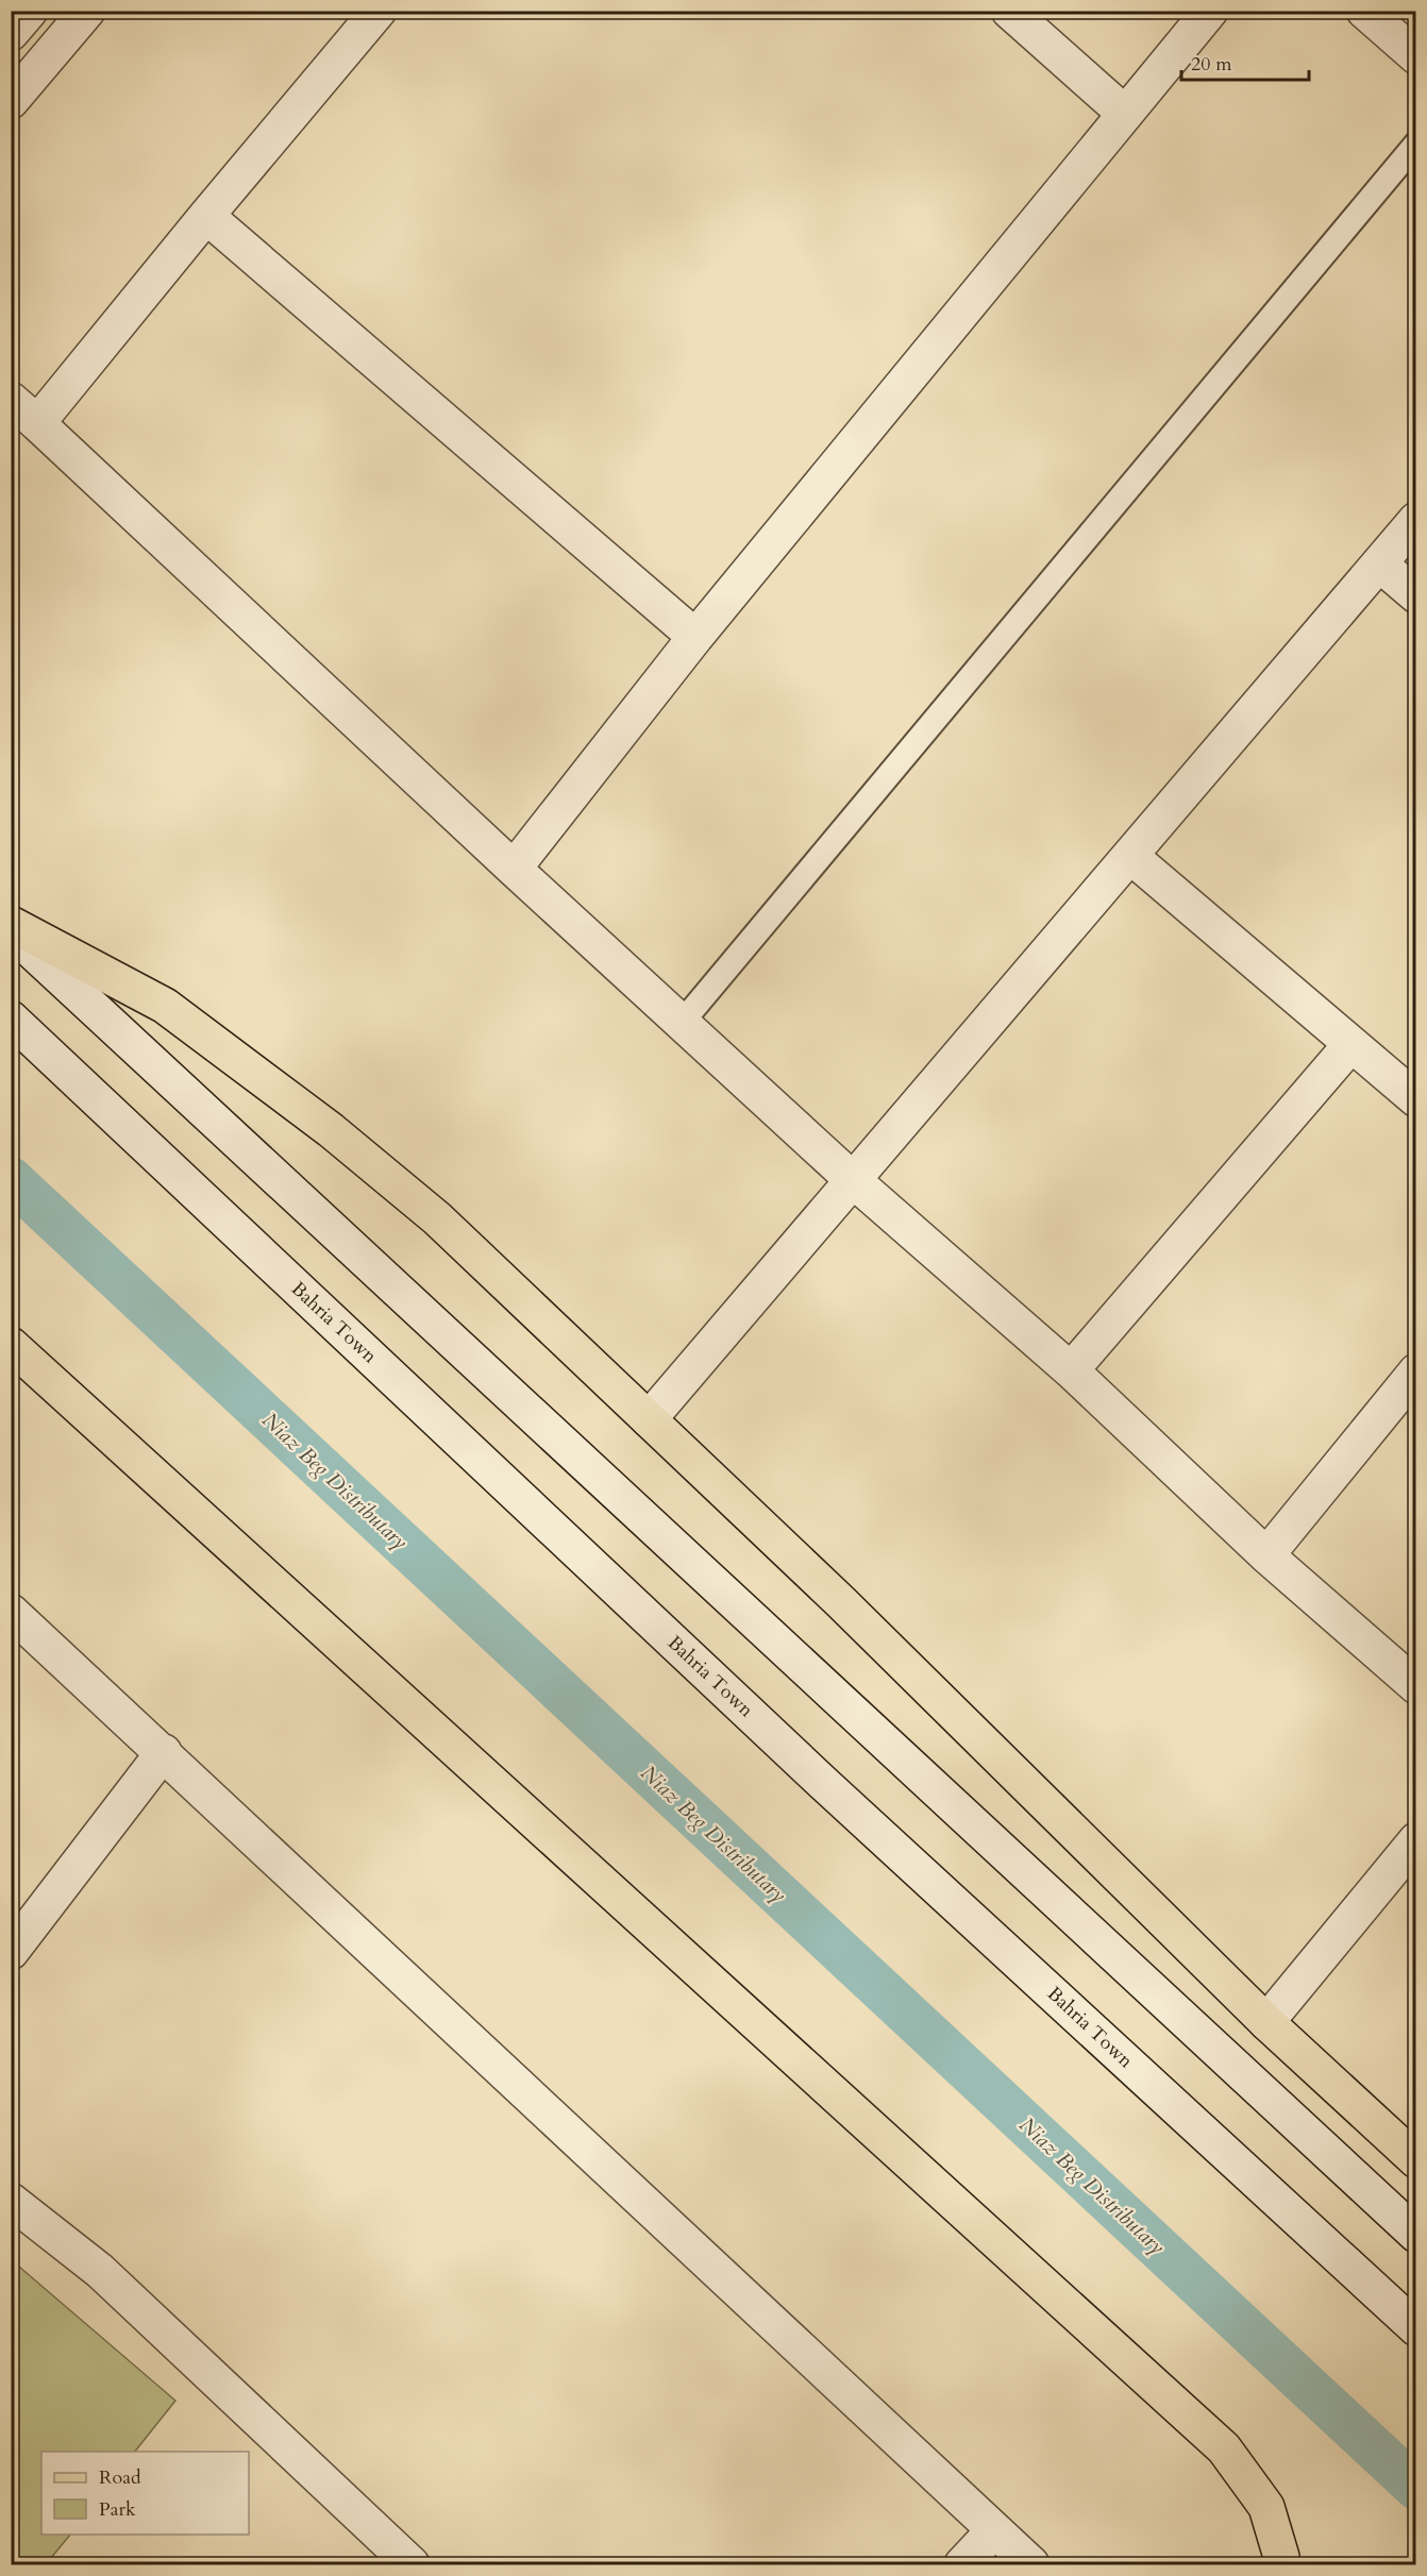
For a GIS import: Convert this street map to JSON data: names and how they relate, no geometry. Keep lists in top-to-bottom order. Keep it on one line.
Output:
{"streets":{"street":["Bahria Town"]},"water":["Niaz Beg Distributary"],"legend":["Road","Park"],"scale_bar":"20 m"}
